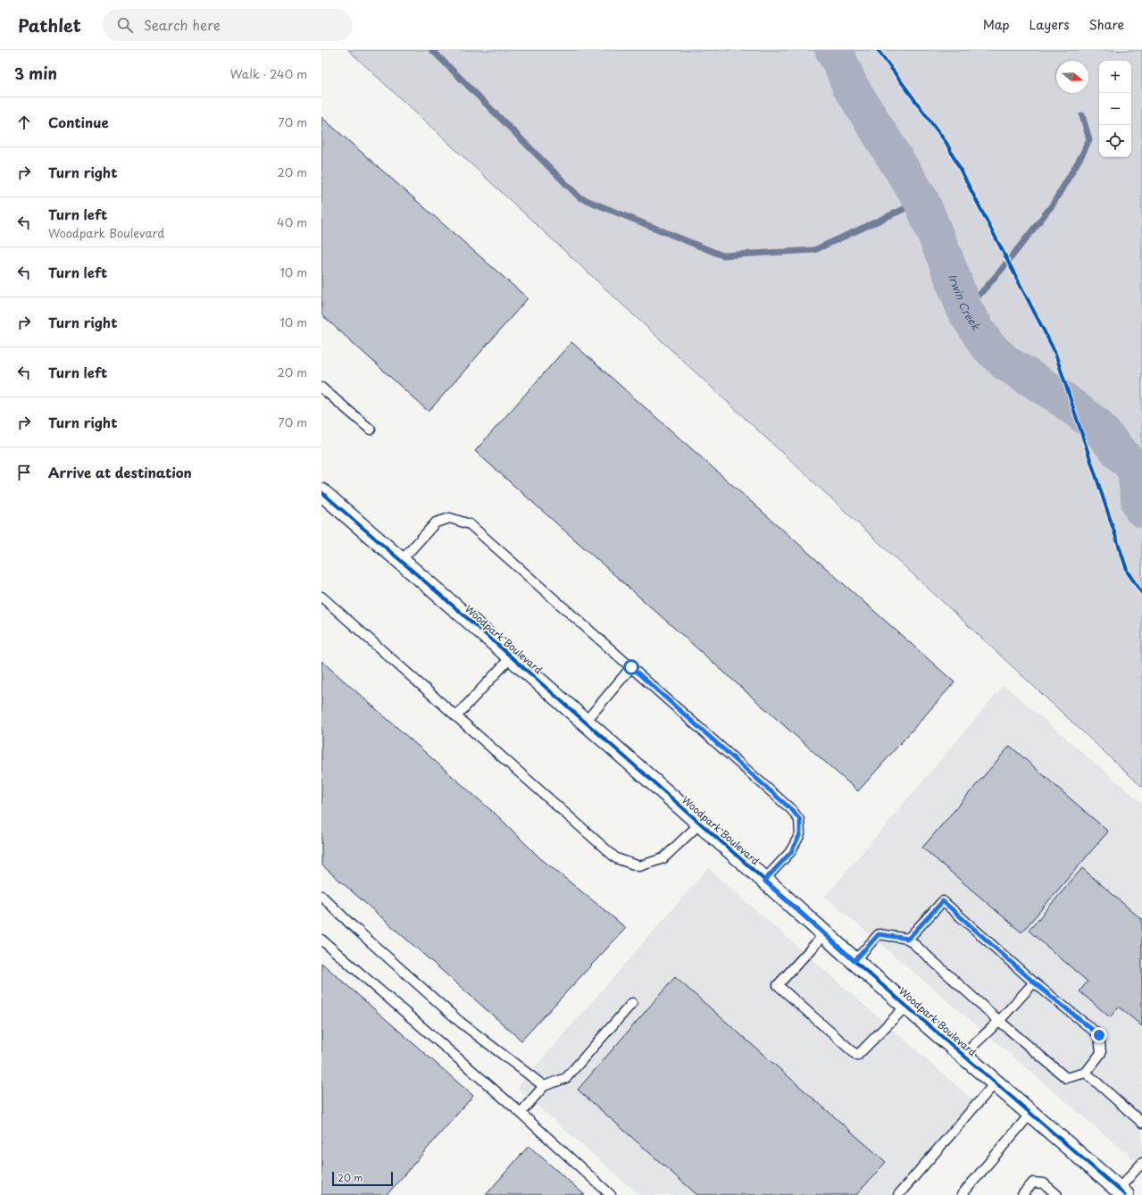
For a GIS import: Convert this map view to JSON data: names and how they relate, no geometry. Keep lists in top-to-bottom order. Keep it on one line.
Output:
{"streets":{"street":["Woodpark Boulevard"]},"water":["Irwin Creek"],"scale_bar":"20 m","north":"right","page":{"header":"Pathlet","search":"Search here","nav":["Map","Layers","Share"],"heading":["3 min","Walk · 240 m"],"map_buttons":["+","−"],"list":[["Continue","70 m"],["Turn right","20 m"],["Turn left","Woodpark Boulevard","40 m"],["Turn left","10 m"],["Turn right","10 m"],["Turn left","20 m"],["Turn right","70 m"],"Arrive at destination"],"scale":"20 m"}}
